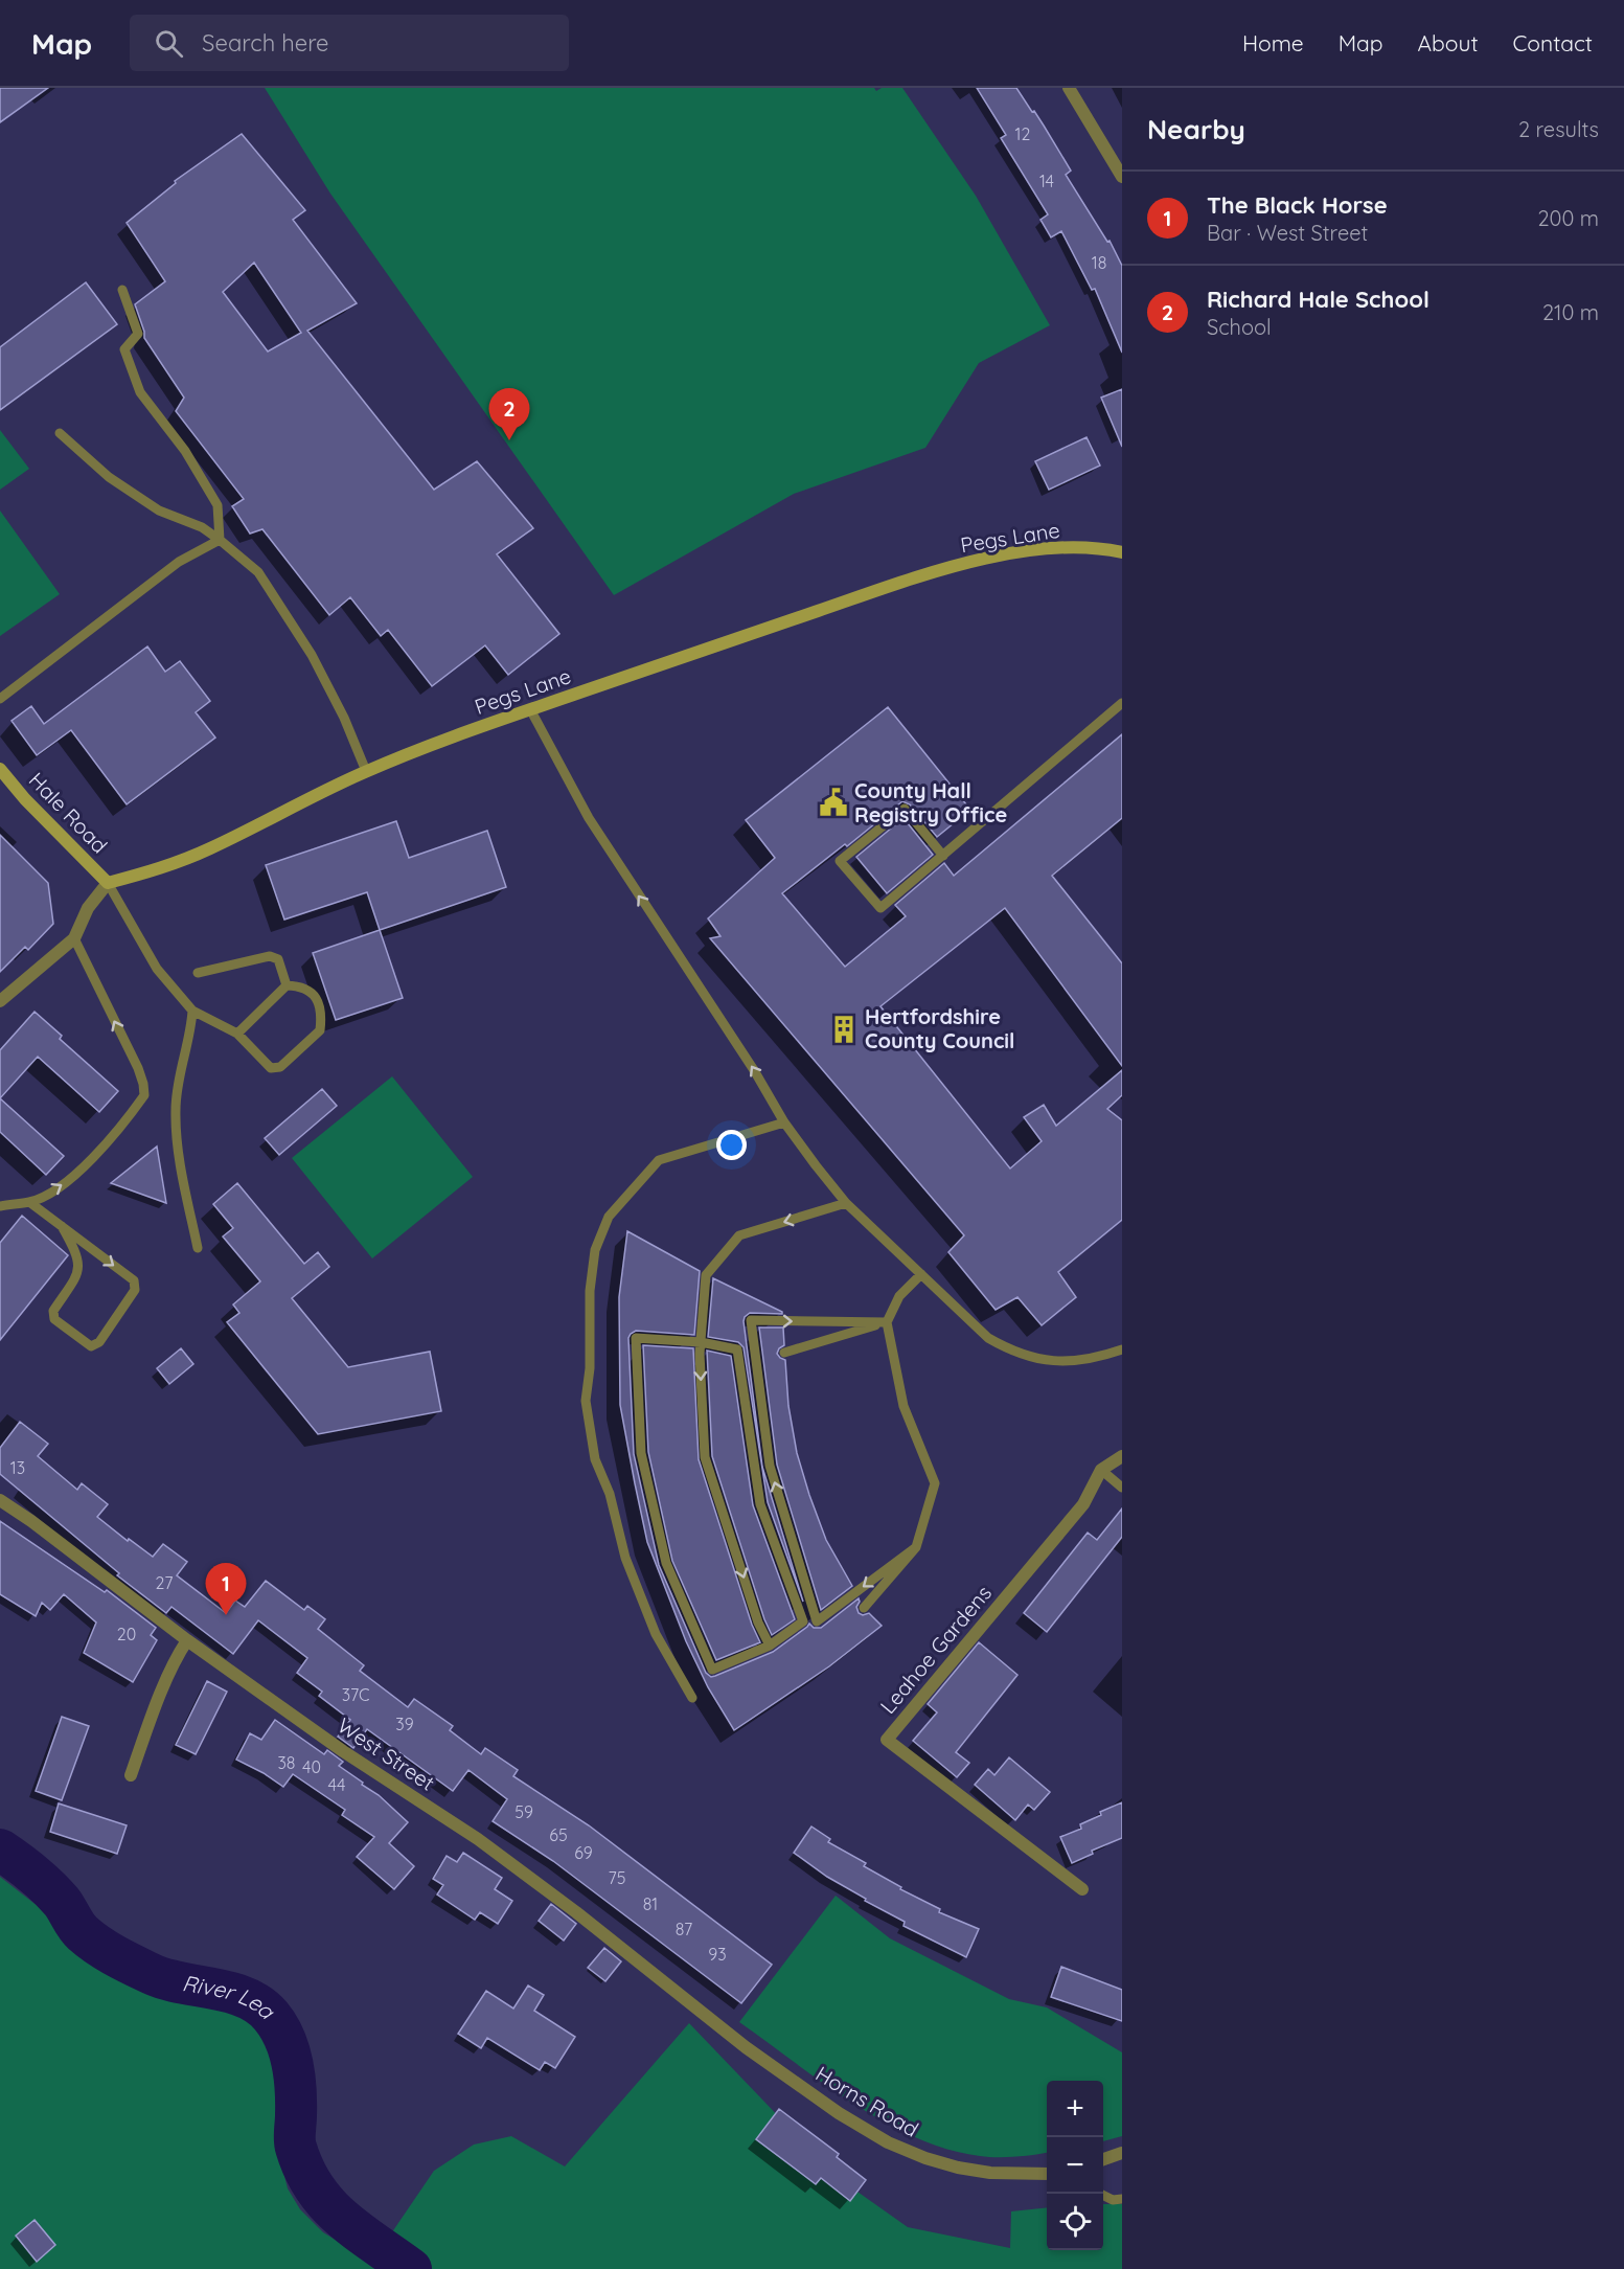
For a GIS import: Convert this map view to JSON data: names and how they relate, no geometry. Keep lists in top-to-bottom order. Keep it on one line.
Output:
{"streets":{"main road":["Pegs Lane","Hale Road"],"street":["Leahoe Gardens","West Street","Horns Road"]},"crossings":[["Pegs Lane","Hale Road"],["West Street","Horns Road"]],"water":["River Lea"],"places":{"public building":["County Hall Registry Office"],"building":["Hertfordshire County Council"]},"house_numbers":["12","14","18","13","27","20","37C","39","38","40","44","59","65","69","75","81","87","93"],"page":{"header":"Map","search":"Search here","nav":["Home","Map","About","Contact"],"heading":["Nearby","2 results"],"list":[{"mark":"1","name":"The Black Horse","note":"Bar · West Street","value":"200 m"},{"mark":"2","name":"Richard Hale School","note":"School","value":"210 m"}],"pins":["2","1"],"map_buttons":["+","−"]}}
